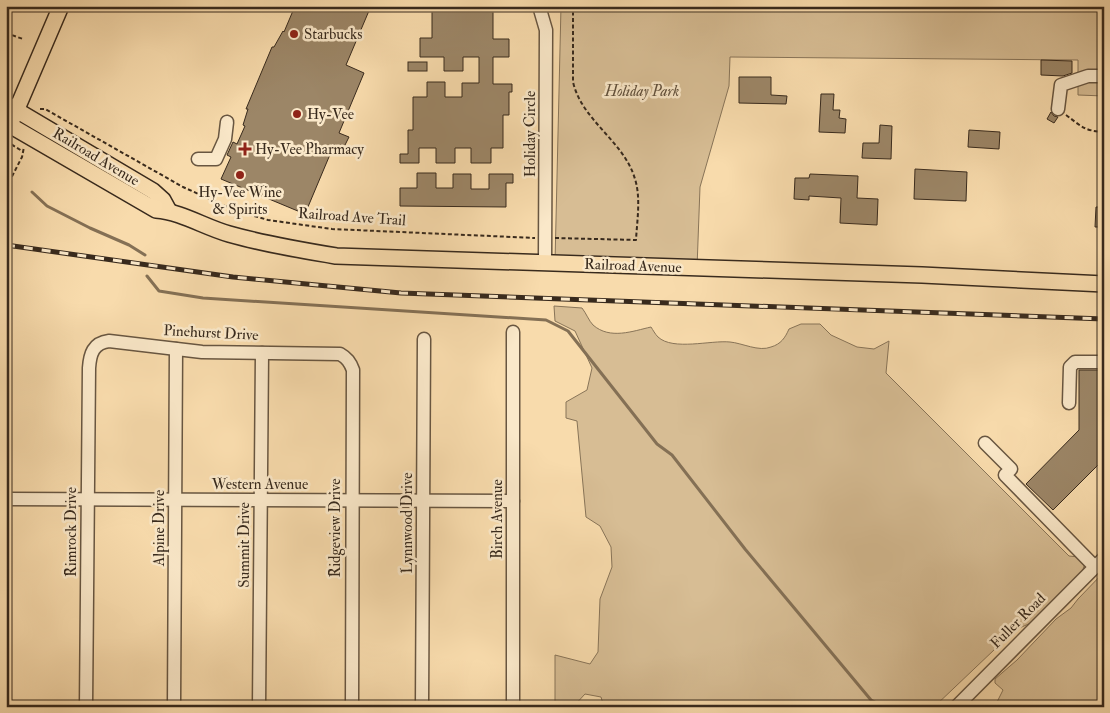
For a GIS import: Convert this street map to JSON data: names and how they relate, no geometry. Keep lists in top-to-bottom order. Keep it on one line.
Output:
{"streets":{"main road":["Railroad Avenue"],"street":["Holiday Circle","Pinehurst Drive","Western Avenue","Birch Avenue","Lynnwood Drive","Alpine Drive","Ridgeview Drive","Rimrock Drive","Summit Drive","Fuller Road"],"path":["Railroad Ave Trail"]},"crossings":[["Holiday Circle","Railroad Avenue"],["Pinehurst Drive","Alpine Drive"],["Pinehurst Drive","Ridgeview Drive"],["Pinehurst Drive","Rimrock Drive"],["Pinehurst Drive","Summit Drive"],["Western Avenue","Birch Avenue"],["Western Avenue","Lynnwood Drive"],["Western Avenue","Alpine Drive"],["Western Avenue","Ridgeview Drive"],["Western Avenue","Rimrock Drive"],["Western Avenue","Summit Drive"]],"parks":["Holiday Park"],"places":{"other":["Starbucks","Hy-Vee","Hy-Vee Wine & Spirits"],"health":["Hy-Vee Pharmacy"]}}
